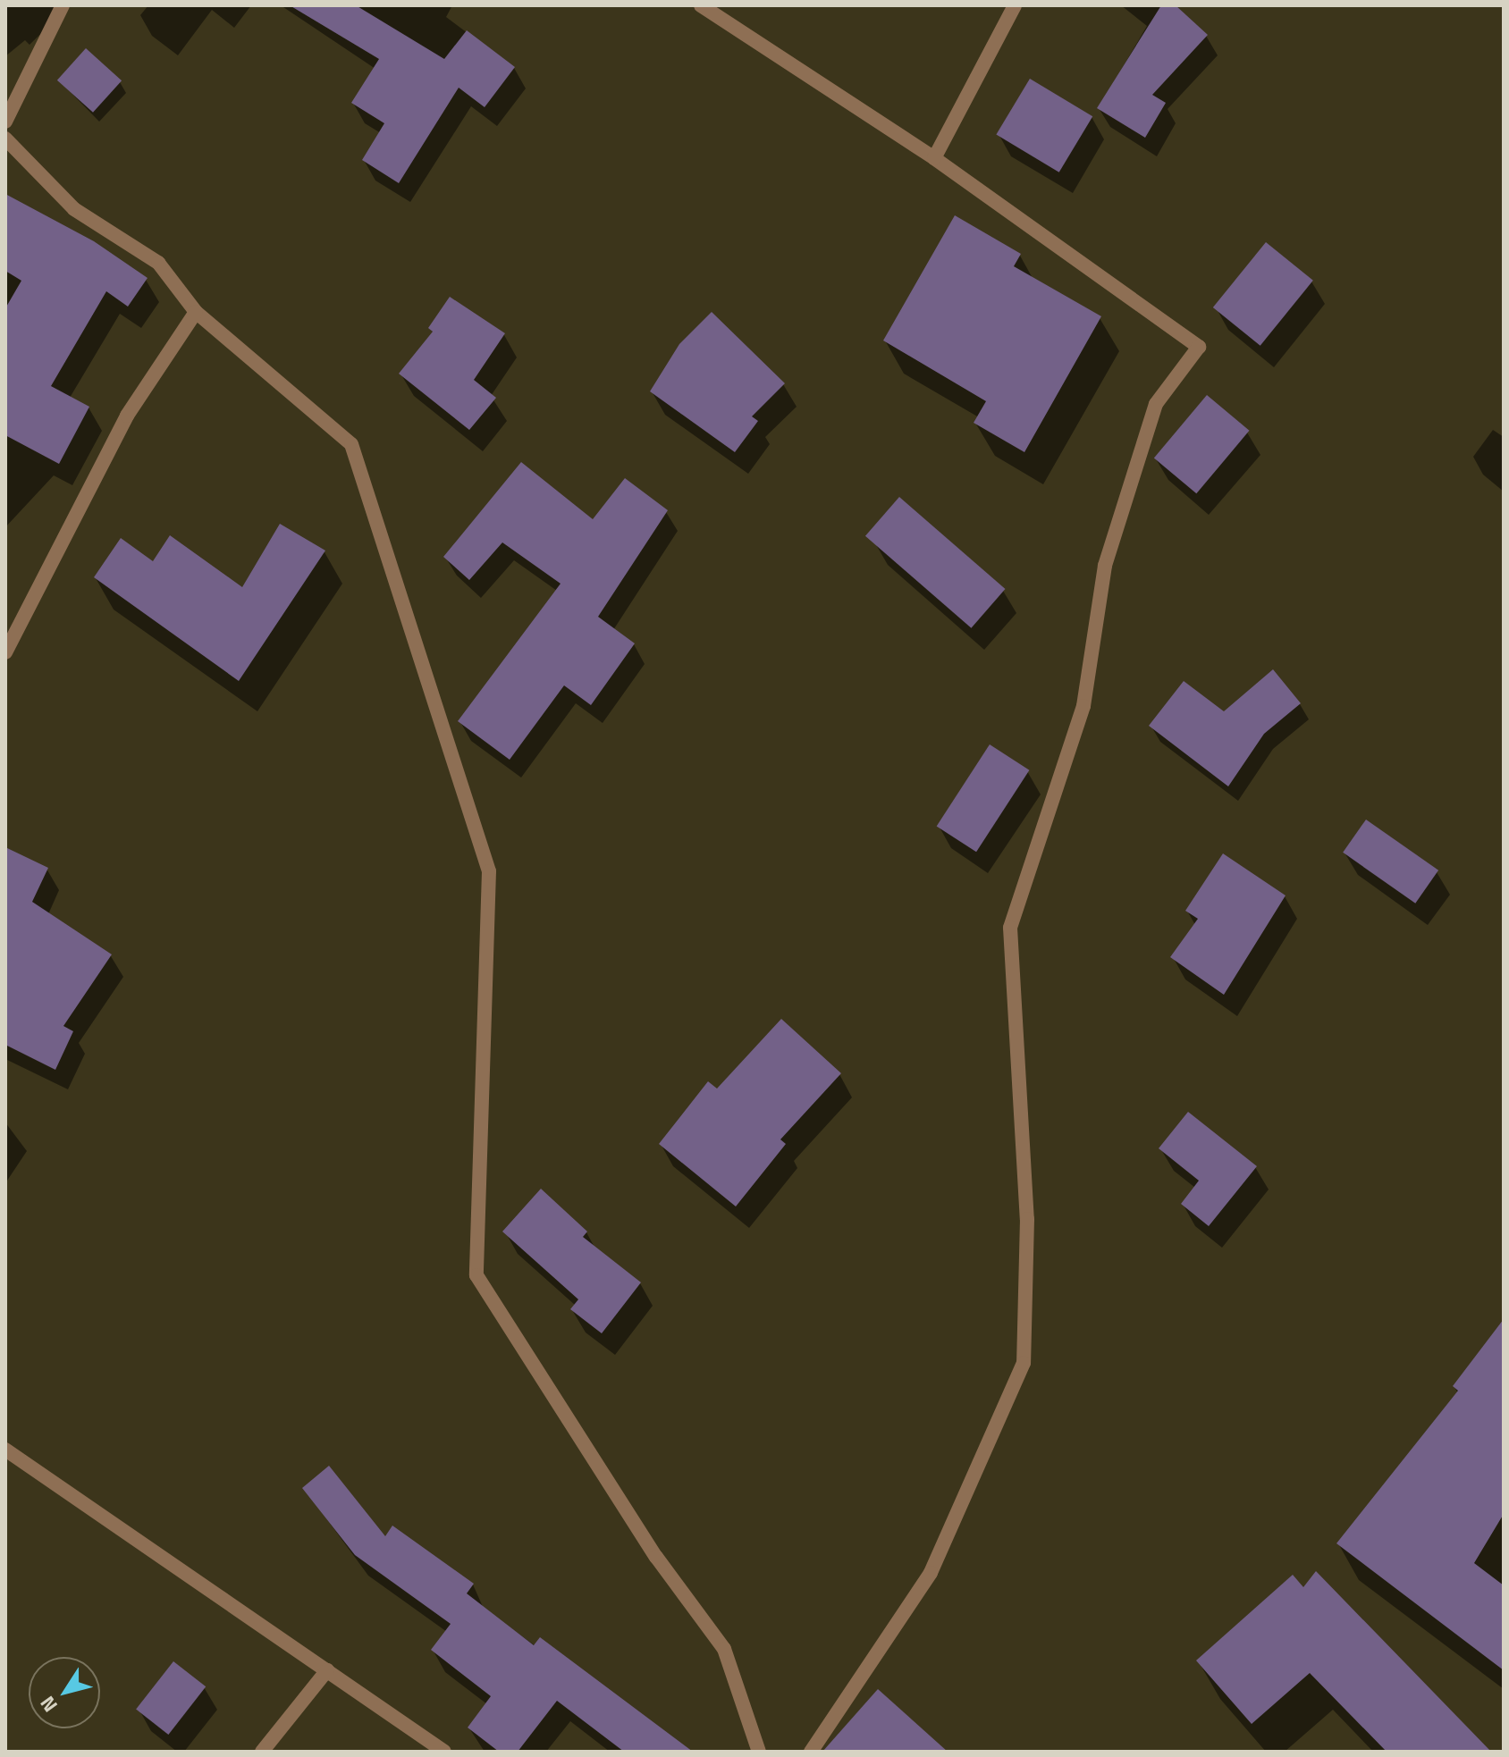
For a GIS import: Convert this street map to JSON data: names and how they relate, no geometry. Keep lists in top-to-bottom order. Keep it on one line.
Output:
{"north":"bottom left"}
